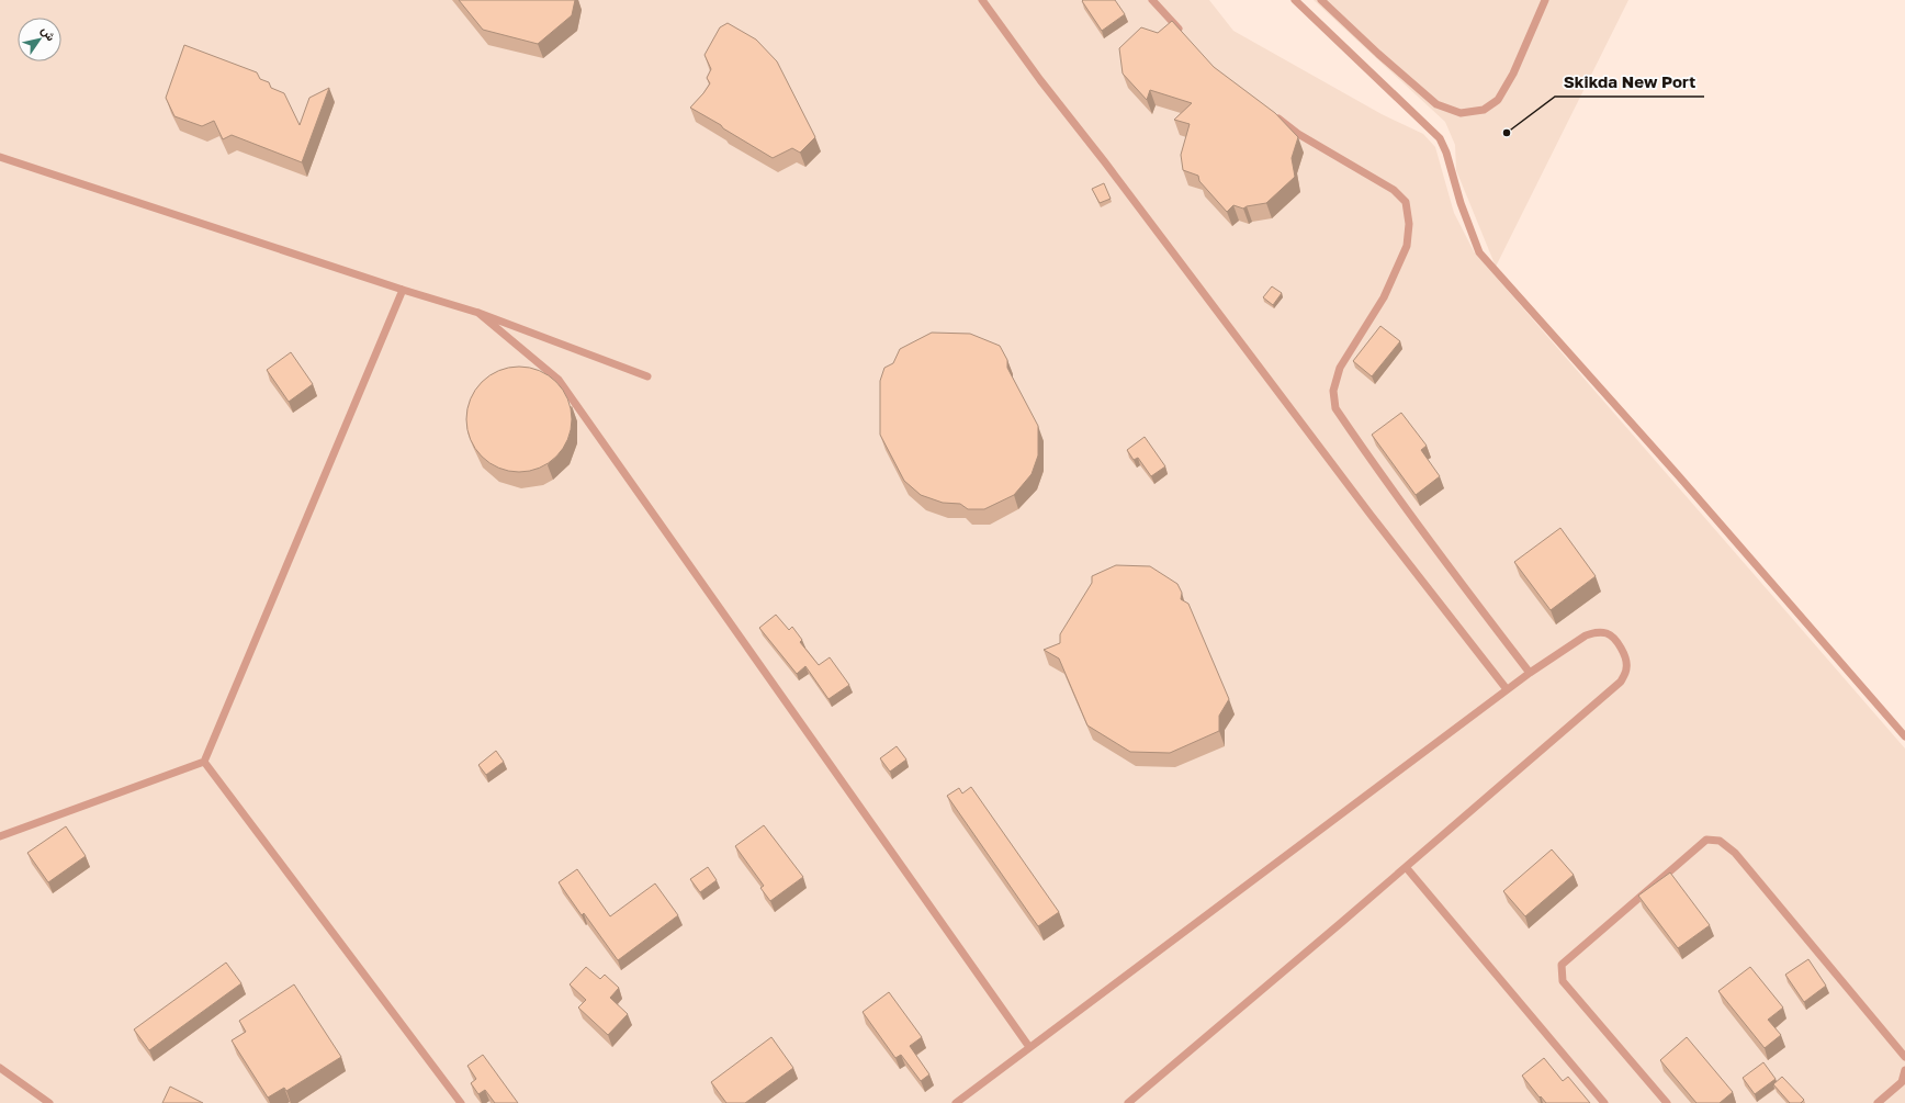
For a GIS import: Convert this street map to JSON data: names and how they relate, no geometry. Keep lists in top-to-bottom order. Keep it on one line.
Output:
{"places":["Skikda New Port"],"north":"top right"}
